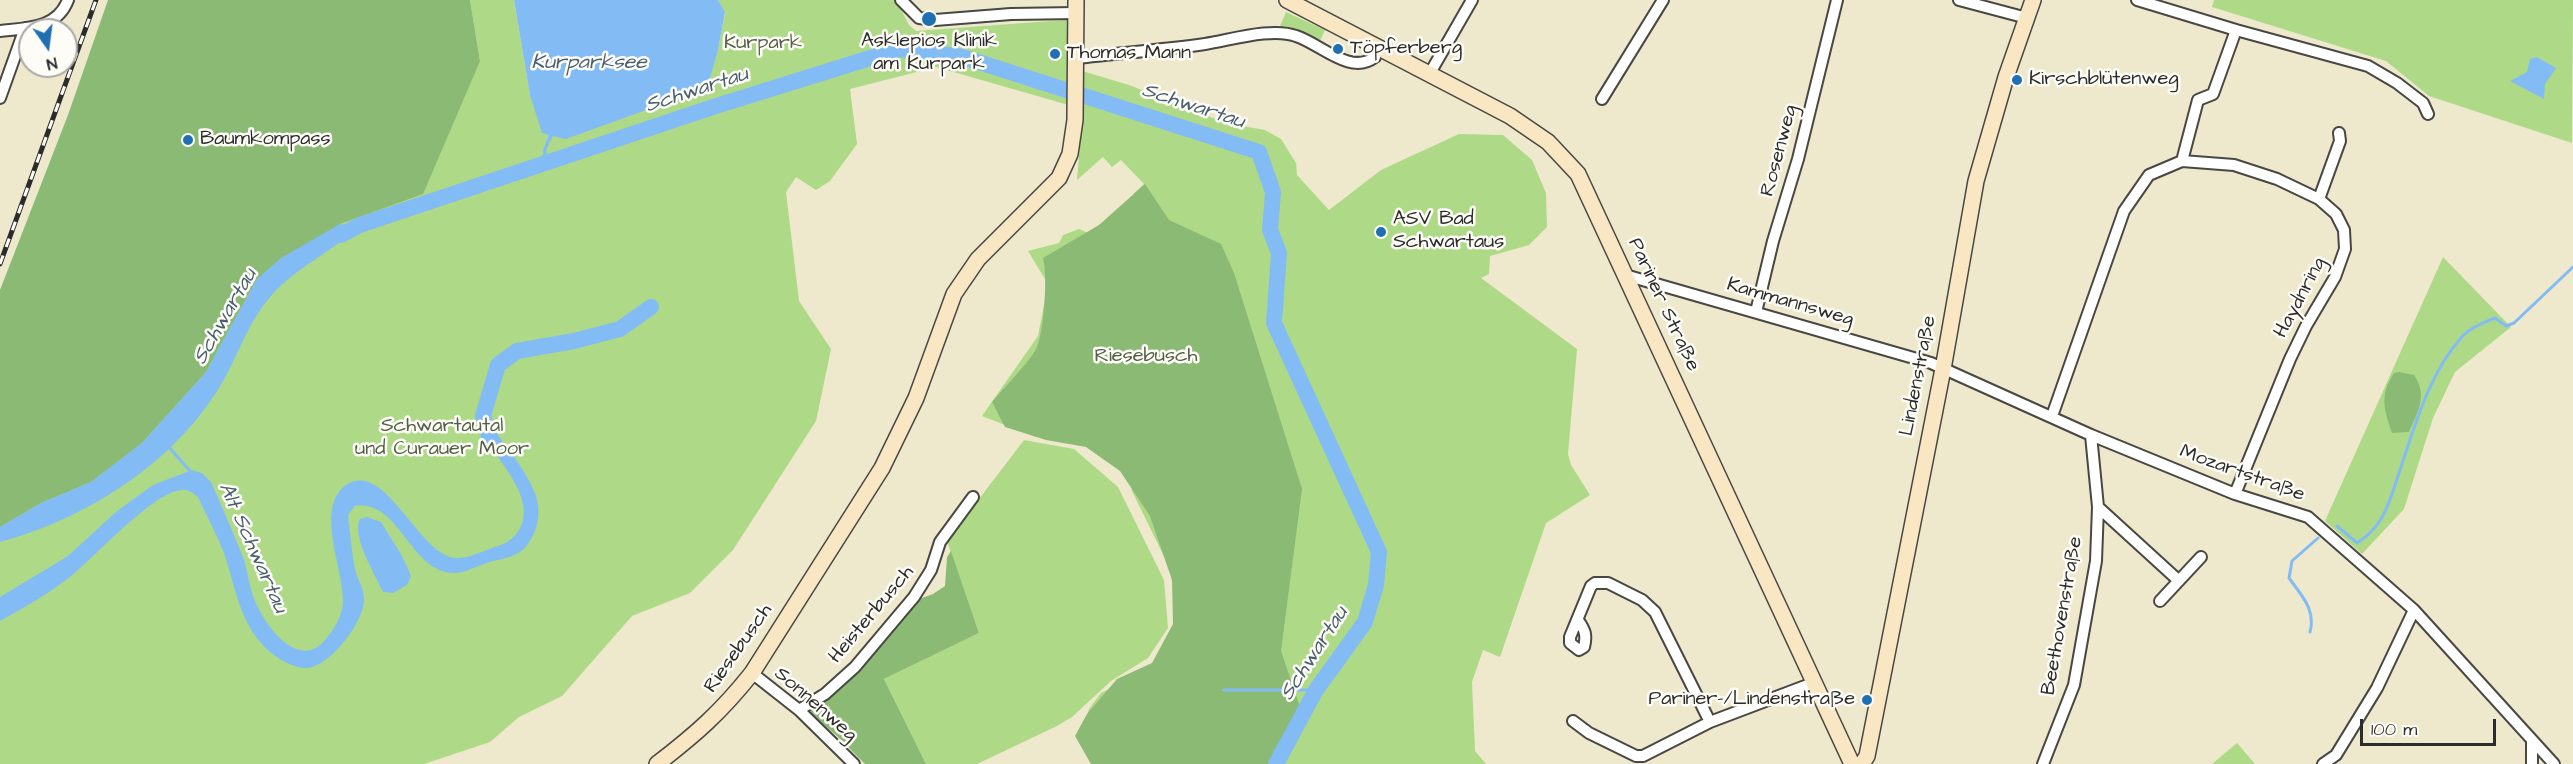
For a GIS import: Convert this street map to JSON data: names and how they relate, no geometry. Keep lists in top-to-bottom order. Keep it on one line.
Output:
{"streets":{"street":["Rosenweg","Haydnring","Kammannsweg","Pariner Straße","Lindenstraße","Mozartstraße","Heisterbusch","Beethovenstraße","Riesebusch","Sonnenweg"]},"crossings":[["Rosenweg","Kammannsweg"],["Haydnring","Mozartstraße"],["Kammannsweg","Pariner Straße"],["Kammannsweg","Lindenstraße"],["Kammannsweg","Mozartstraße"],["Lindenstraße","Mozartstraße"],["Mozartstraße","Beethovenstraße"],["Heisterbusch","Sonnenweg"],["Riesebusch","Sonnenweg"]],"water":["Kurparksee","Schwartau","Alt Schwartau"],"parks":["Kurpark","Riesebusch","Schwartautal und Curauer Moor"],"places":["Asklepios Klinik am Kurpark","Töpferberg","Thomas Mann","Kirschblütenweg","Baumkompass","ASV Bad Schwartaus","Pariner-/Lindenstraße"],"scale_bar":"100 m","north":"bottom"}
